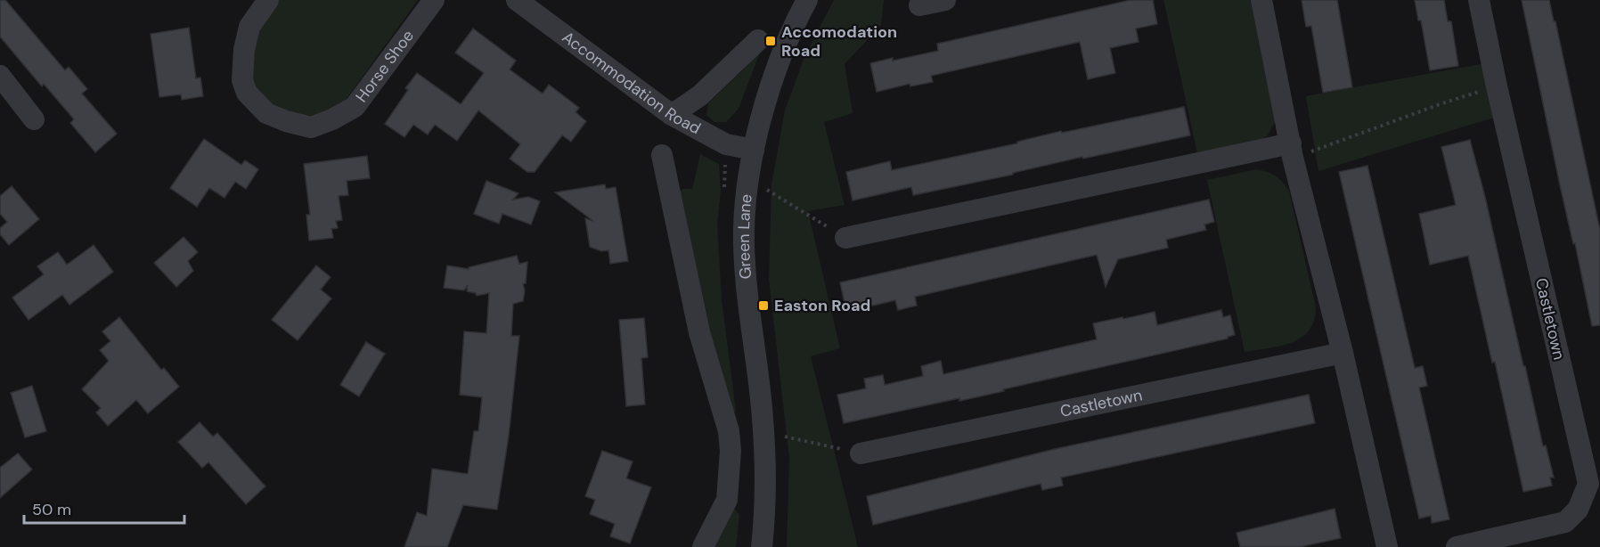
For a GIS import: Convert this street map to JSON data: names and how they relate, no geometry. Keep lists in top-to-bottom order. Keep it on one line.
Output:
{"streets":{"street":["Horse Shoe","Accommodation Road","Green Lane","Castletown"]},"crossings":[["Accommodation Road","Green Lane"]],"places":{"transit":["Accomodation Road","Easton Road"]},"scale_bar":"50 m"}
